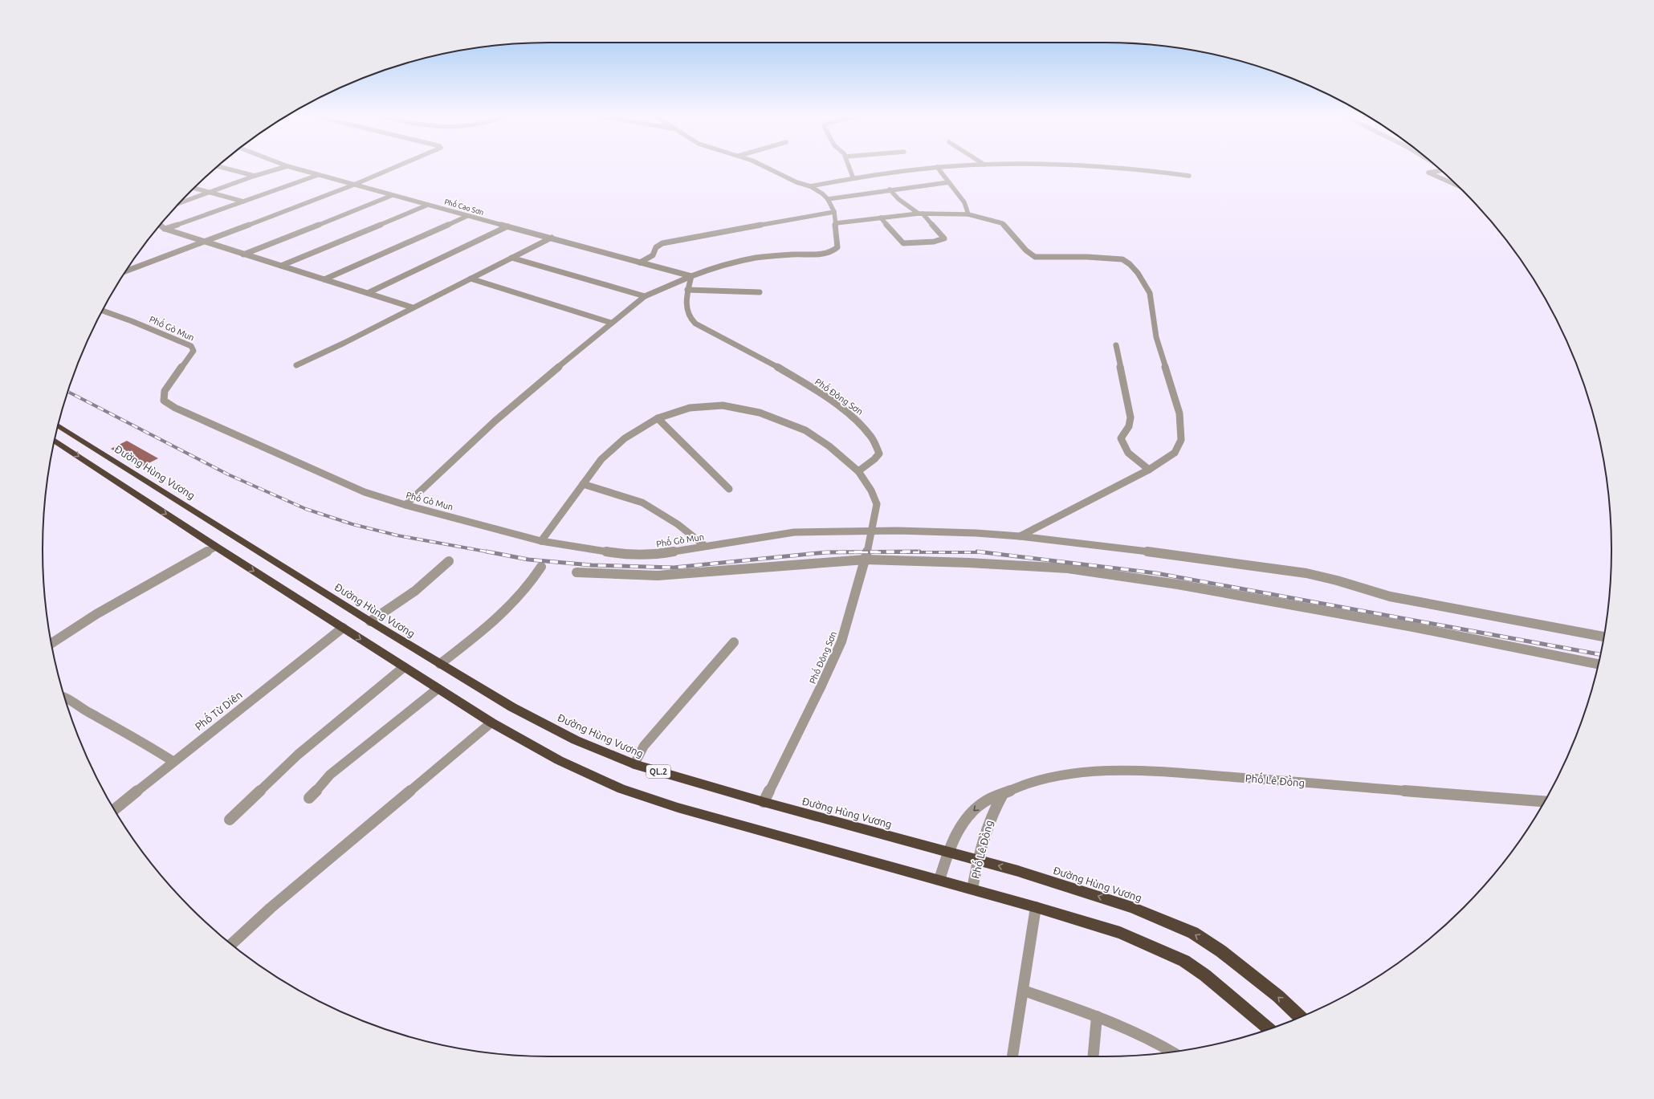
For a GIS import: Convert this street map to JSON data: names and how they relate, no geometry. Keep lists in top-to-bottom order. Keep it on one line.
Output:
{"streets":{"highway":["Đường Hùng Vương","QL.2"],"street":["Phố Cao Sơn","Phố Gò Mun","Phố Đông Sơn","Phố Từ Diên","Phố Lê Đồng"]},"crossings":[["Phố Cao Sơn","Phố Đông Sơn"],["Phố Gò Mun","Phố Đông Sơn"],["Phố Đông Sơn","Đường Hùng Vương"],["Đường Hùng Vương","Phố Lê Đồng"]]}
